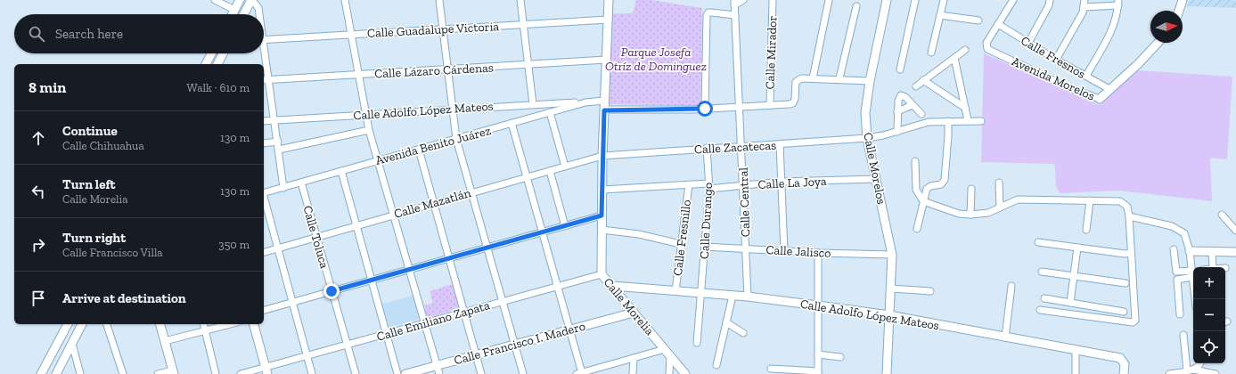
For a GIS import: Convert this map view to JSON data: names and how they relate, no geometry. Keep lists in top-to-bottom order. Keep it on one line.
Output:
{"streets":{"main road":["Avenida Morelos","Calle Adolfo López Mateos","Calle Morelos","Calle Morelia","Calle Francisco I. Madero"],"street":["Calle Guadalupe Victoria","Calle Mirador","Calle Fresnos","Calle Lázaro Cárdenas","Avenida Benito Juárez","Calle Zacatecas","Calle La Joya","Calle Central","Calle Mazatlán","Calle Durango","Calle Toluca","Calle Fresnillo","Calle Jalisco","Calle Emiliano Zapata"]},"crossings":[["Calle Guadalupe Victoria","Calle Morelia"],["Calle Fresnos","Avenida Morelos"],["Calle Lázaro Cárdenas","Calle Morelia"],["Calle Adolfo López Mateos","Avenida Benito Juárez"],["Calle Adolfo López Mateos","Calle Morelos"],["Calle Adolfo López Mateos","Calle Central"],["Calle Adolfo López Mateos","Calle Durango"],["Calle Adolfo López Mateos","Calle Fresnillo"],["Calle Adolfo López Mateos","Calle Morelia"],["Avenida Benito Juárez","Calle Toluca"],["Avenida Benito Juárez","Calle Morelia"],["Calle Zacatecas","Calle Morelos"],["Calle Zacatecas","Calle Central"],["Calle Zacatecas","Calle Mazatlán"],["Calle Zacatecas","Calle Durango"],["Calle Zacatecas","Calle Morelia"],["Calle Morelos","Calle La Joya"],["Calle Morelos","Calle Jalisco"],["Calle La Joya","Calle Central"],["Calle La Joya","Calle Durango"],["Calle La Joya","Calle Fresnillo"],["Calle La Joya","Calle Morelia"],["Calle Central","Calle Jalisco"],["Calle Mazatlán","Calle Toluca"],["Calle Mazatlán","Calle Morelia"],["Calle Durango","Calle Jalisco"],["Calle Toluca","Calle Emiliano Zapata"],["Calle Morelia","Calle Emiliano Zapata"],["Calle Morelia","Calle Francisco I. Madero"]],"parks":["Parque Josefa Otríz de Dominguez"],"north":"right","page":{"search":"Search here","heading":["8 min","Walk · 610 m"],"list":[["Continue","Calle Chihuahua","130 m"],["Turn left","Calle Morelia","130 m"],["Turn right","Calle Francisco Villa","350 m"],"Arrive at destination"],"map_buttons":["+","−"]}}
